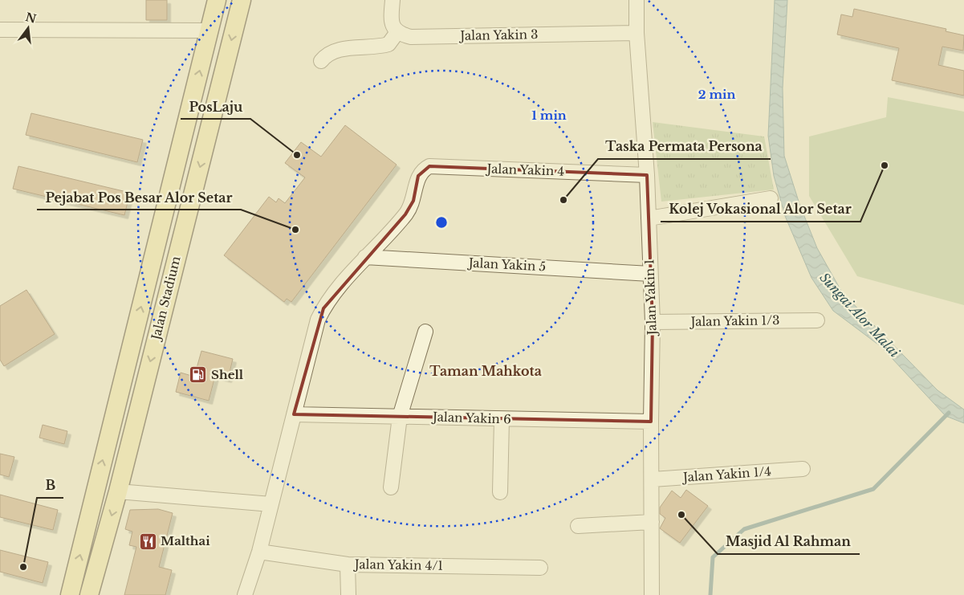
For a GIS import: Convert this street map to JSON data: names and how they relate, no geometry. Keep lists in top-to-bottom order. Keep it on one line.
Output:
{"streets":{"main road":["Jalan Stadium"],"street":["Jalan Yakin 3","Jalan Yakin 4","Jalan Yakin 5","Jalan Yakin 1","Jalan Yakin 1/3","Jalan Yakin 6","Jalan Yakin 1/4","Jalan Yakin 4/1"]},"crossings":[["Jalan Yakin 3","Jalan Yakin 1"],["Jalan Yakin 4","Jalan Yakin 5"],["Jalan Yakin 4","Jalan Yakin 1"],["Jalan Yakin 5","Jalan Yakin 1"],["Jalan Yakin 1","Jalan Yakin 1/3"],["Jalan Yakin 1","Jalan Yakin 6"],["Jalan Yakin 1","Jalan Yakin 1/4"]],"districts":["Taman Mahkota"],"water":["Sungai Alor Malai"],"places":{"other":["PosLaju","Kolej Vokasional Alor Setar","Taska Permata Persona","Pejabat Pos Besar Alor Setar","Masjid Al Rahman","B"],"fuel station":["Shell"],"restaurant":["Malthai"]},"north":"top","rings":["2 min","1 min"]}
